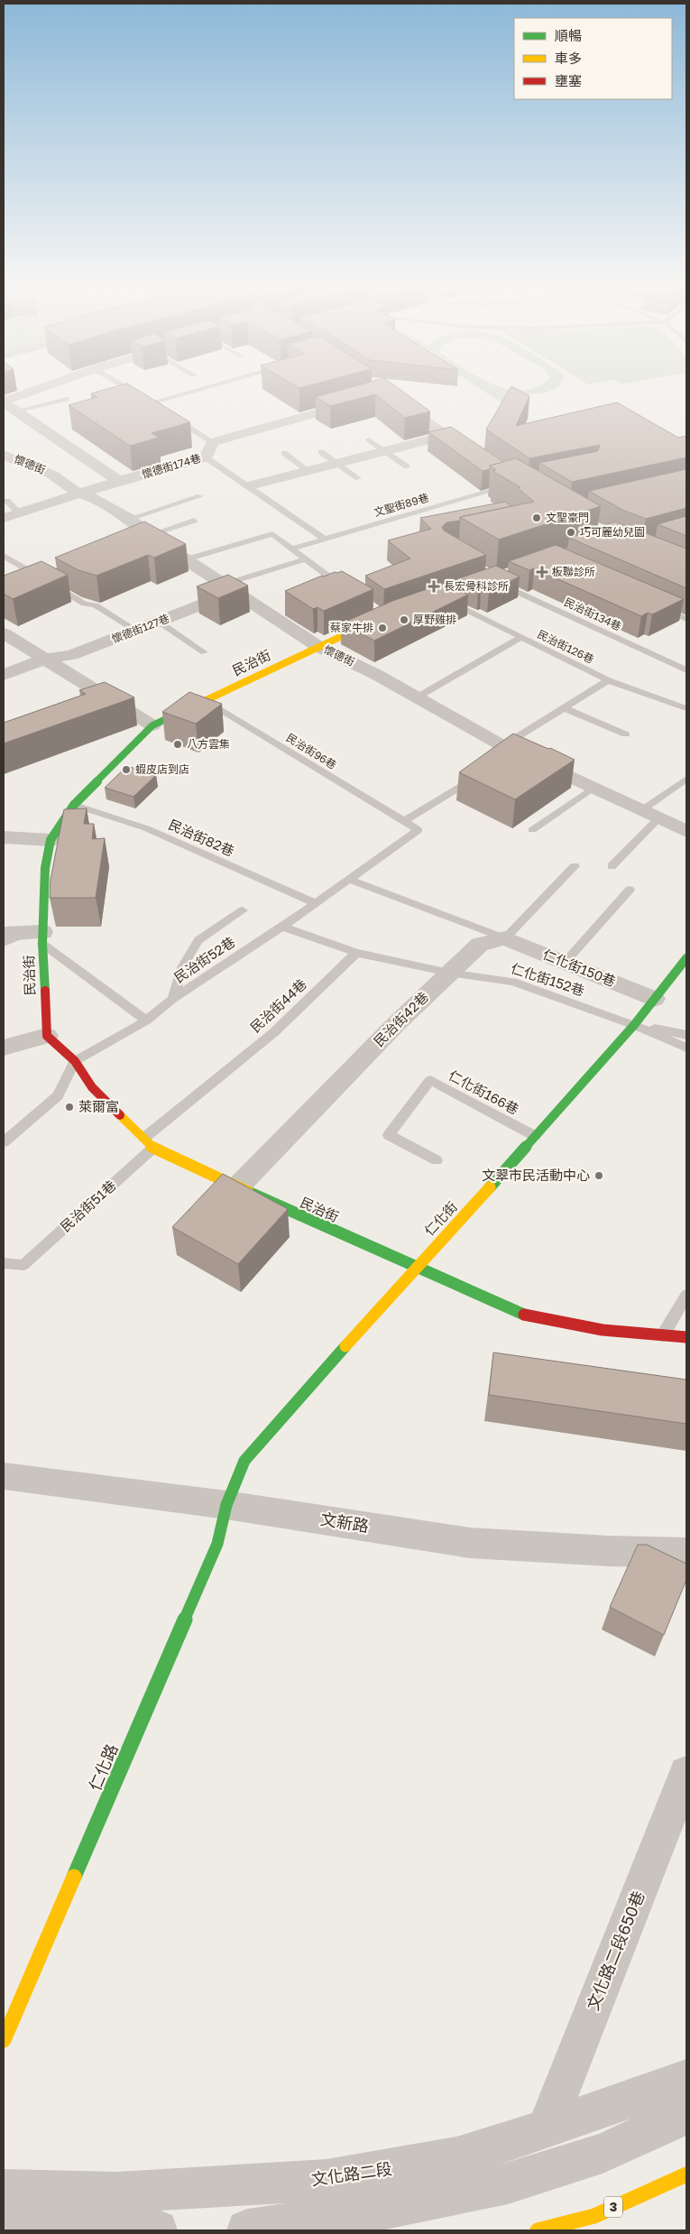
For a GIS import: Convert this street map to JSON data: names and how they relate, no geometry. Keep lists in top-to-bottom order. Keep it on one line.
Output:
{"streets":{"street":["懷德街","懷德街174巷","懷德街127巷","民治街","仁化街150巷","民治街42巷","仁化街","文新路","仁化路","文化路二段650巷","文化路二段","3"],"lane":["文聖街89巷","民治街134巷","民治街126巷","民治街96巷","民治街82巷","民治街52巷","仁化街152巷","民治街44巷","仁化街166巷","民治街51巷"]},"crossings":[["懷德街","懷德街174巷"],["懷德街","懷德街127巷"],["懷德街","民治街"],["民治街","民治街96巷"],["民治街","民治街82巷"],["民治街","民治街52巷"],["民治街","民治街44巷"],["民治街","民治街42巷"],["民治街","民治街51巷"],["民治街","仁化街"],["民治街96巷","民治街52巷"],["民治街82巷","民治街52巷"],["仁化街150巷","民治街42巷"],["仁化街150巷","仁化街"],["仁化街152巷","民治街42巷"],["仁化街152巷","仁化街"],["仁化街166巷","仁化街"],["仁化街","文新路"],["仁化街","仁化路"],["文新路","仁化路"],["文化路二段650巷","文化路二段"]],"places":{"other":["文聖豪門","巧可麗幼兒園","厚野雞排","蔡家牛排","八方雲集","蝦皮店到店","萊爾富","文翠市民活動中心"],"health":["板聯診所","長宏骨科診所"]},"legend":["順暢","車多","壅塞"]}
